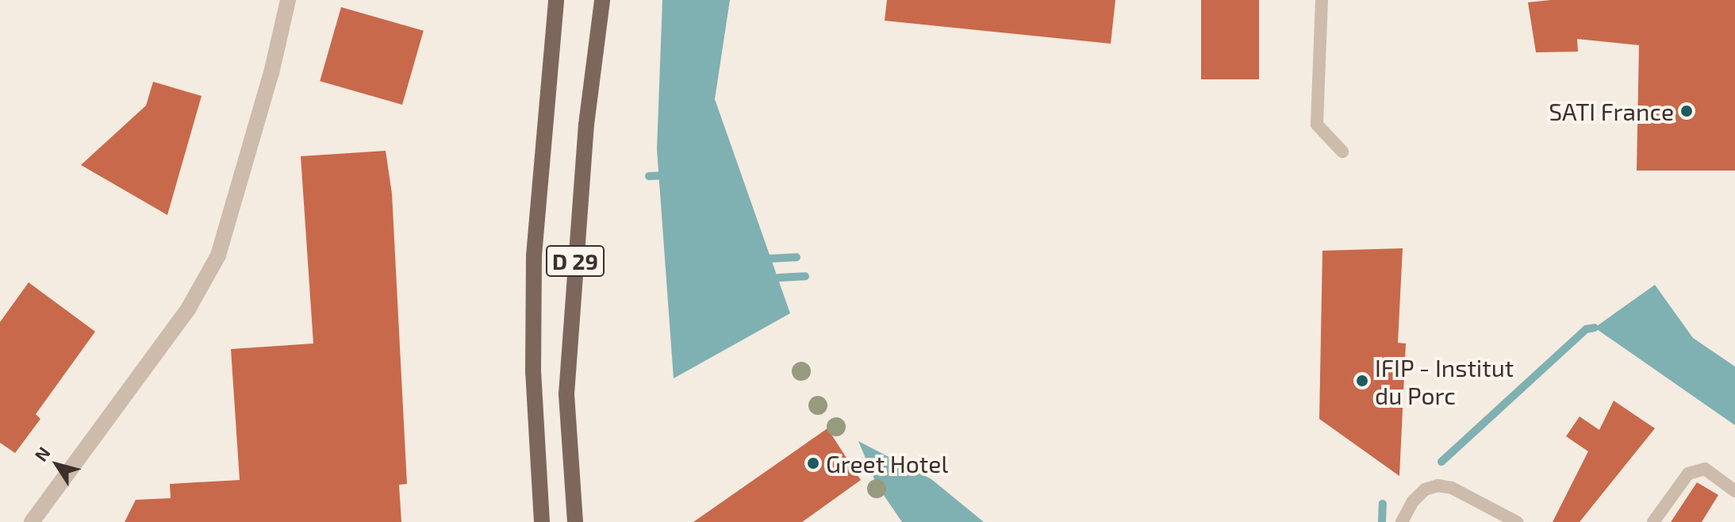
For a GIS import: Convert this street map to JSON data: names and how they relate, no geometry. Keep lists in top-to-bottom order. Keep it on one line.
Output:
{"streets":{"main road":["D 29"]},"places":["SATI France","IFIP - Institut du Porc","Greet Hotel"],"north":"top left"}
